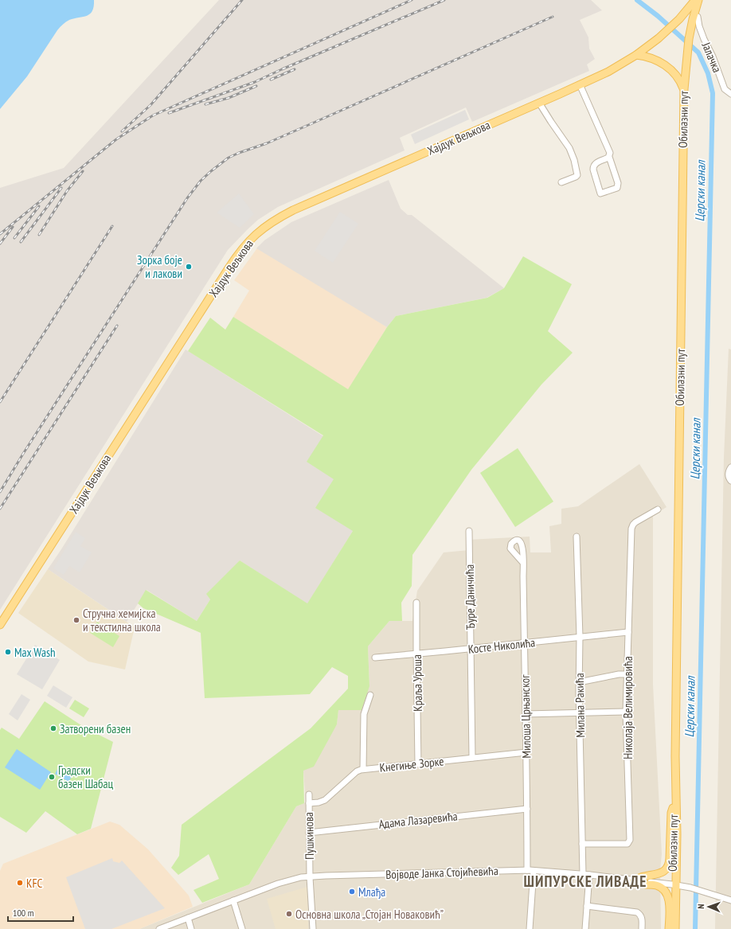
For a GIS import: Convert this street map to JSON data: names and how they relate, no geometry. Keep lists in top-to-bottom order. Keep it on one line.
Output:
{"streets":{"main road":["Обилазни пут","Хајдук Вељкова"],"street":["Јалачка","Ђуре Даничића","Косте Николића","Краља Уроша","Милана Ракића","Николаја Велимировића","Милоша Црњанског","Кнегиње Зорке","Адама Лазаревића","Пушкинова","Војводе Јанка Стојићевића"]},"crossings":[["Јалачка","Обилазни пут"],["Обилазни пут","Војводе Јанка Стојићевића"],["Ђуре Даничића","Косте Николића"],["Ђуре Даничића","Кнегиње Зорке"],["Косте Николића","Краља Уроша"],["Косте Николића","Милана Ракића"],["Косте Николића","Николаја Велимировића"],["Косте Николића","Милоша Црњанског"],["Краља Уроша","Кнегиње Зорке"],["Милана Ракића","Николаја Велимировића"],["Милана Ракића","Војводе Јанка Стојићевића"],["Милоша Црњанског","Кнегиње Зорке"],["Милоша Црњанског","Адама Лазаревића"],["Милоша Црњанског","Војводе Јанка Стојићевића"],["Кнегиње Зорке","Пушкинова"],["Адама Лазаревића","Пушкинова"],["Пушкинова","Војводе Јанка Стојићевића"]],"districts":["ШИПУРСКЕ ЛИВАДЕ"],"water":["Церски канал"],"places":["Зорка боје и лакови","Стручна хемијска и текстилна школа","Max Wash","Затворени базен","Градски базен Шабац","KFC","Млађа","Основна школа „Стојан Новаковић”"],"scale_bar":"100 m","north":"left"}
